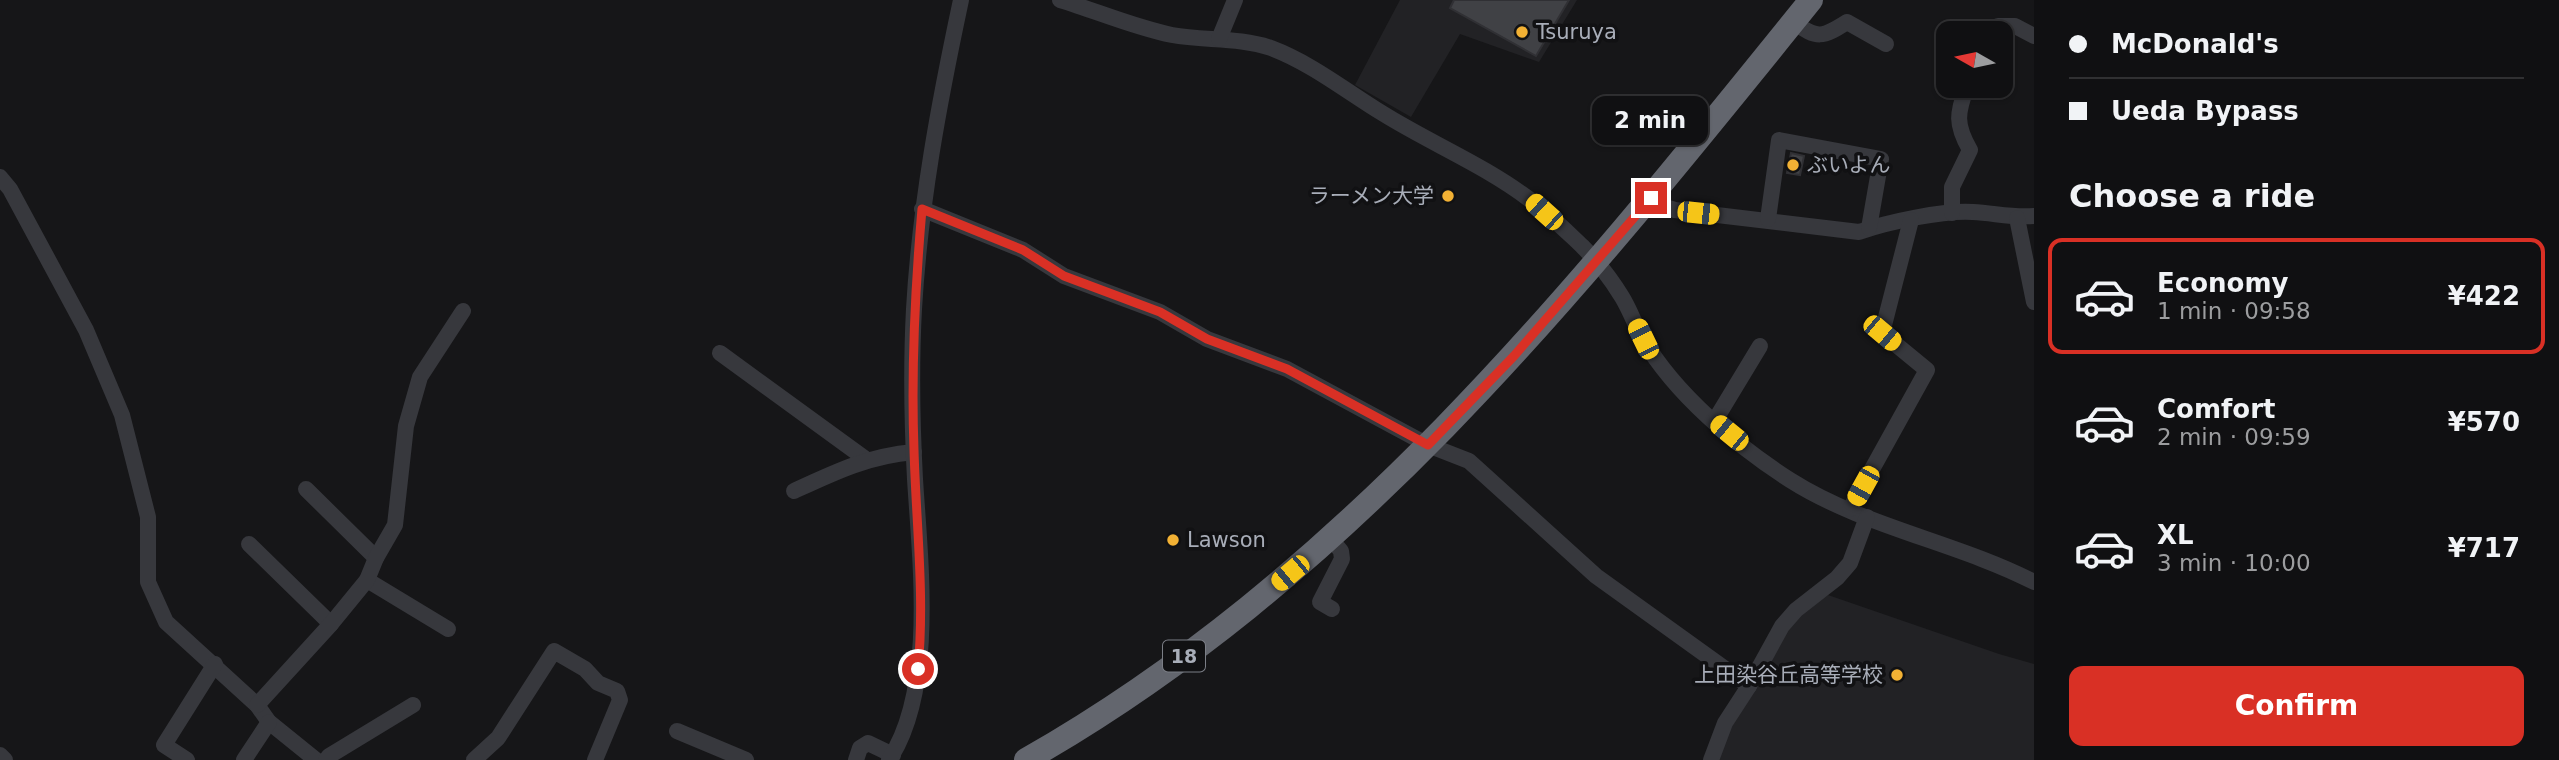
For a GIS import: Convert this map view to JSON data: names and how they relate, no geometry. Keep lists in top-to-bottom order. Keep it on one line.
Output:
{"streets":{"highway":["18"]},"places":["Tsuruya","ぶいよん","ラーメン大学","Lawson","上田染谷丘高等学校"],"north":"left","page":{"banner":["McDonald's","Ueda Bypass"],"bubble":"2 min","heading":"Choose a ride","list":[{"name":"Economy","note":"1 min · 09:58","value":"¥422"},{"name":"Comfort","note":"2 min · 09:59","value":"¥570"},{"name":"XL","note":"3 min · 10:00","value":"¥717"}],"buttons":"Confirm"}}
